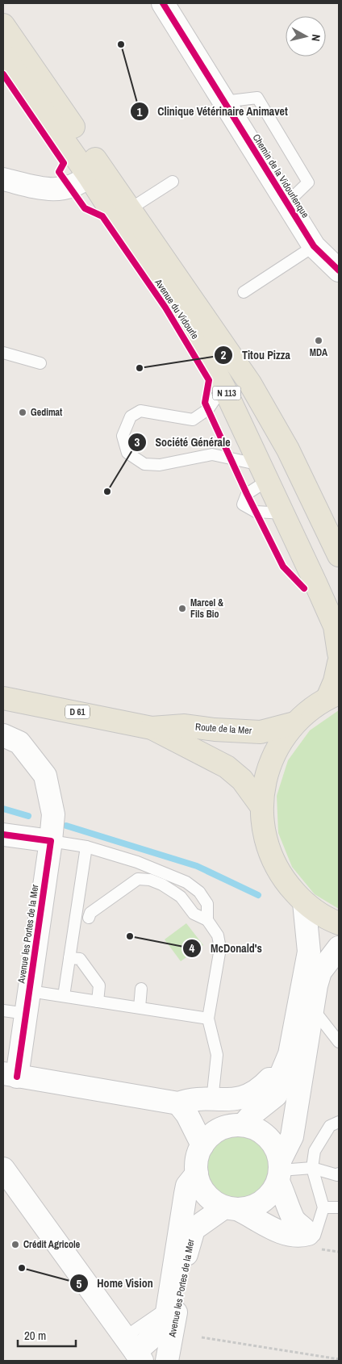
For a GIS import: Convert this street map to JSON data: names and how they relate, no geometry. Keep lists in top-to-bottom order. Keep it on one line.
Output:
{"streets":{"main road":["Avenue du Vidourle","N 113","D 61","Route de la Mer"],"street":["Chemin de la Vidourlenque","Avenue les Portes de la Mer"]},"places":["Clinique Vétérinaire Animavet","MDA","Titou Pizza","Gedimat","Société Générale","Marcel & Fils Bio","McDonald's","Crédit Agricole","Home Vision"],"scale_bar":"20 m","north":"right"}
